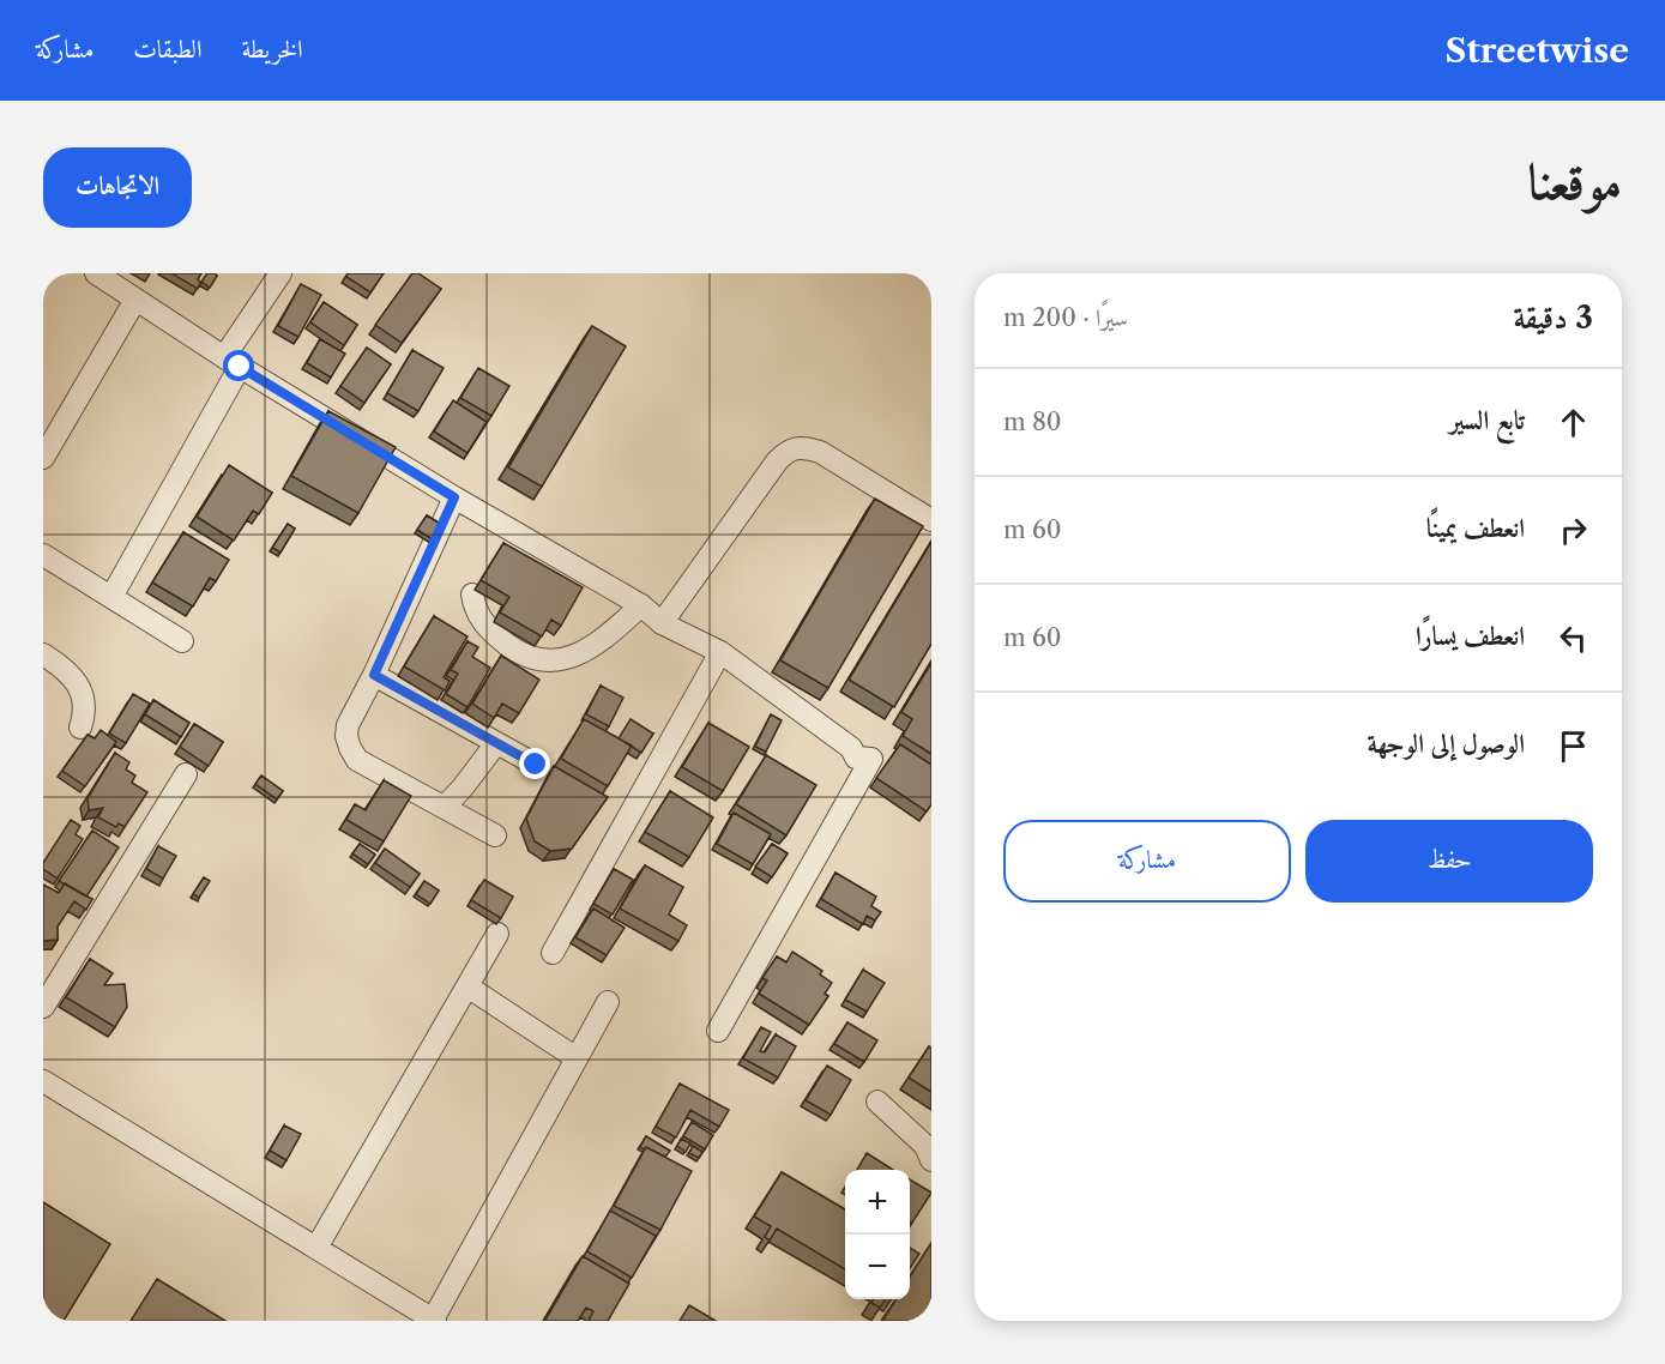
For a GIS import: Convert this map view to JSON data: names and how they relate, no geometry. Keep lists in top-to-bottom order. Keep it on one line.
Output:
{"page":{"header":"Streetwise","nav":["الخريطة","الطبقات","مشاركة"],"title":"موقعنا","buttons":["الاتجاهات",["حفظ","مشاركة"]],"heading":["3 دقيقة","سيرًا · 200 m"],"list":[["تابع السير","80 m"],["انعطف يمينًا","60 m"],["انعطف يسارًا","60 m"],"الوصول إلى الوجهة"],"map_buttons":["+","−"]}}
